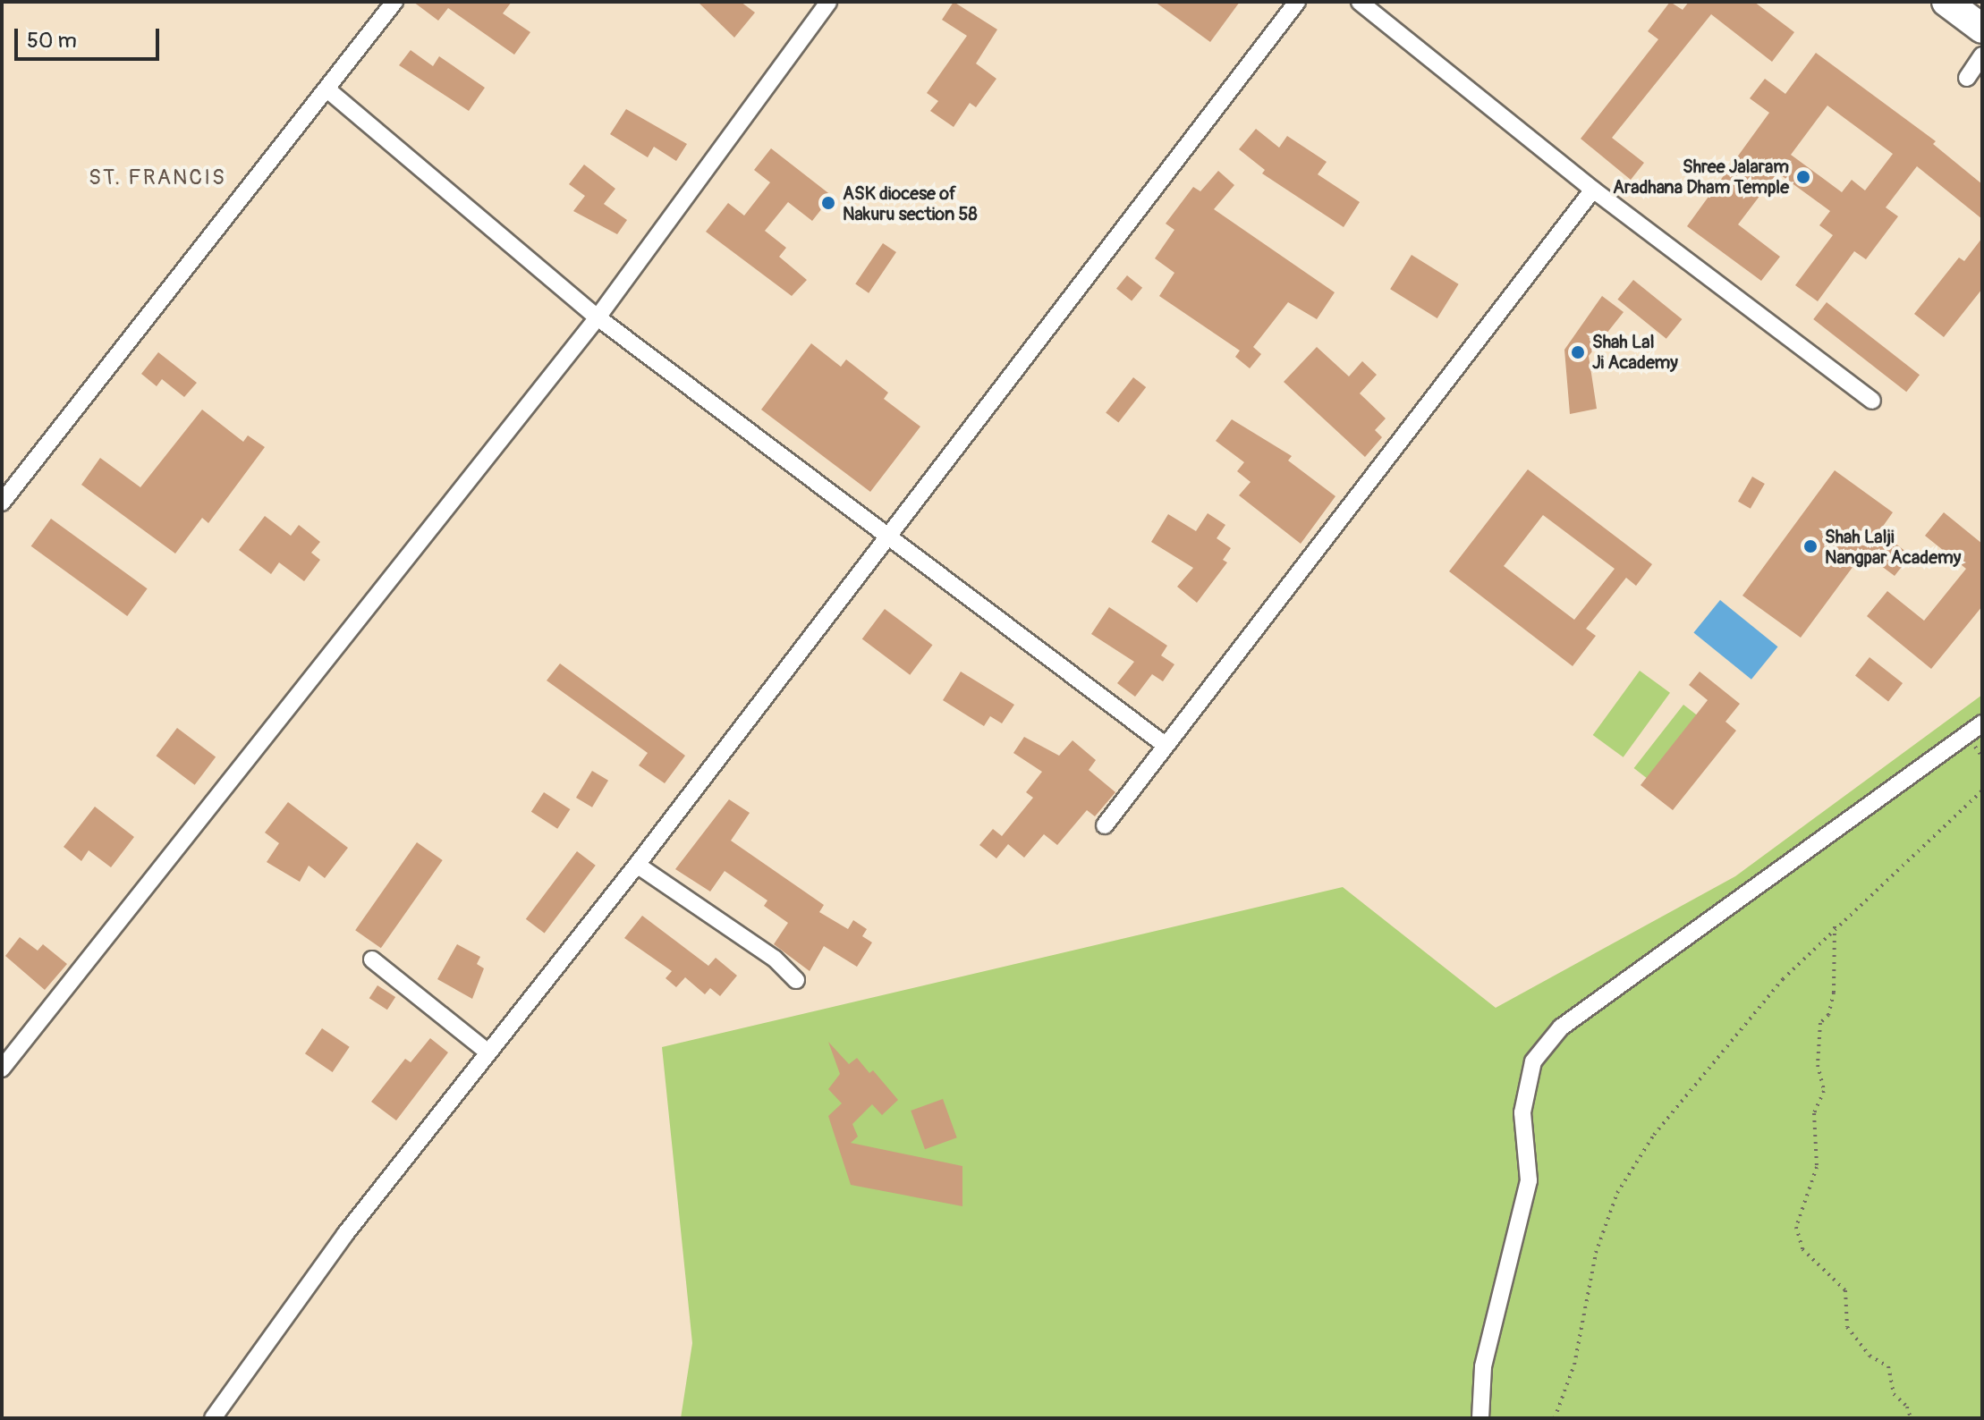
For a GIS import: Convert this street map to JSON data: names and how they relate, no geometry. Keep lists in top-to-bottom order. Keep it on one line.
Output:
{"districts":["ST. FRANCIS"],"places":["Shree Jalaram Aradhana Dham Temple","ASK diocese of Nakuru section 58","Shah Lal Ji Academy","Shah Lalji Nangpar Academy"],"scale_bar":"50 m"}
